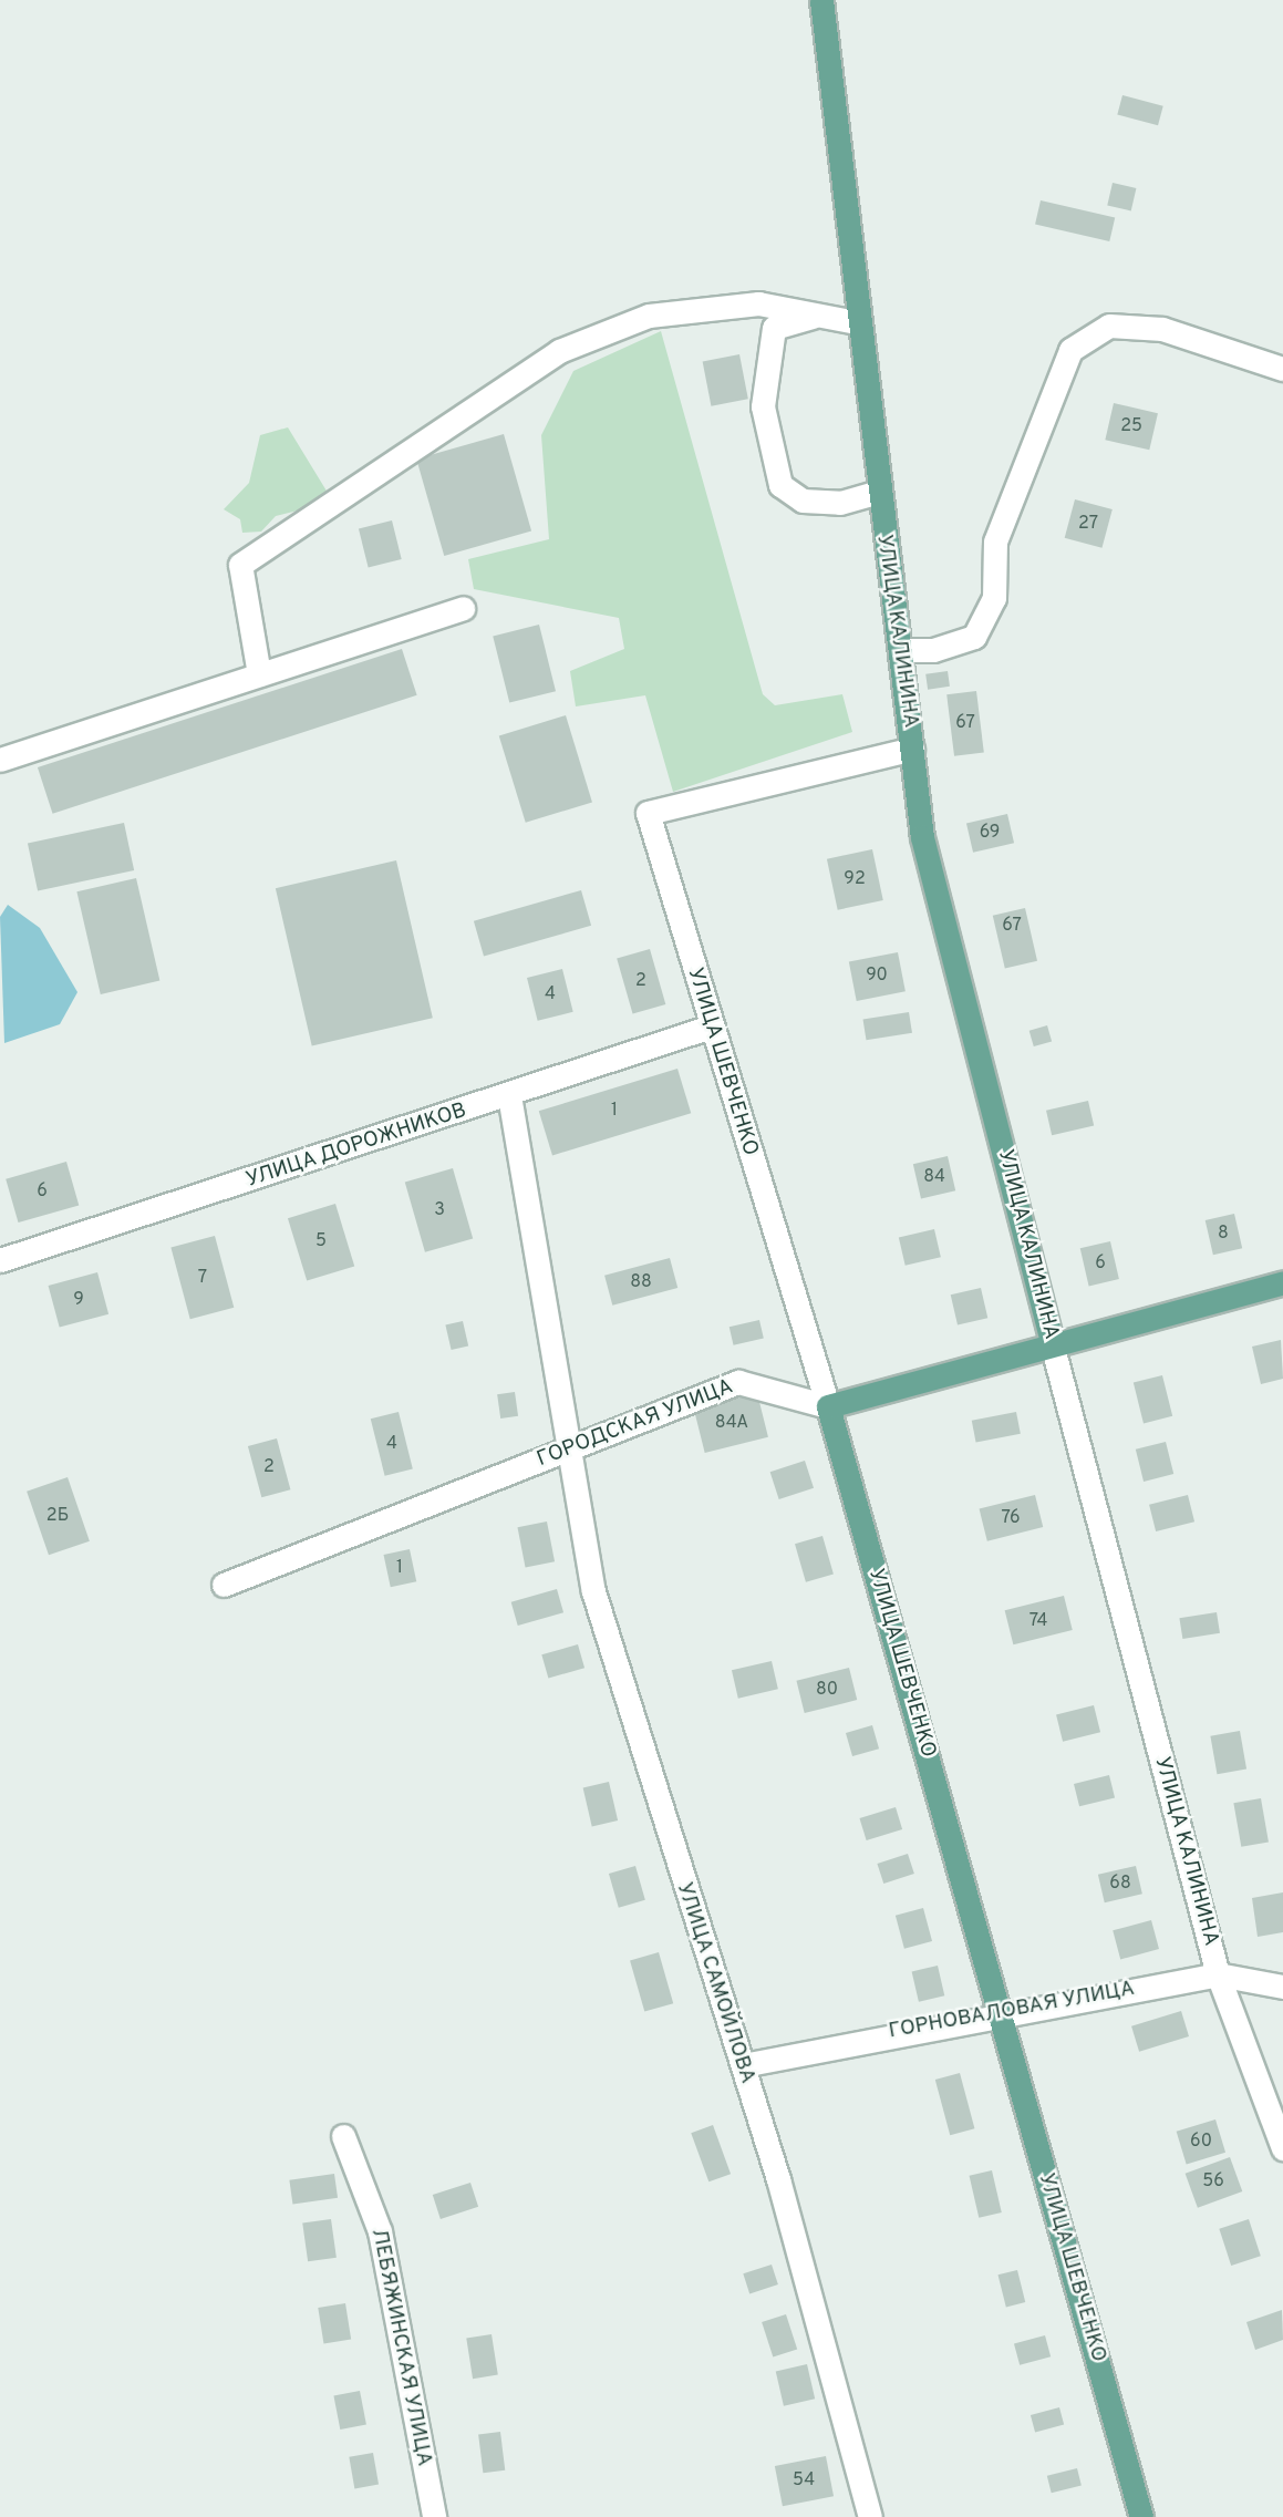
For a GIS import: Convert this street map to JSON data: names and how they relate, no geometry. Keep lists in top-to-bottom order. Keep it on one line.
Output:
{"streets":{"main road":["УЛИЦА КАЛИНИНА","УЛИЦА ШЕВЧЕНКО"],"street":["УЛИЦА ДОРОЖНИКОВ","ГОРОДСКАЯ УЛИЦА","УЛИЦА САМОЙЛОВА","ГОРНОВАЛОВАЯ УЛИЦА","ЛЕБЯЖИНСКАЯ УЛИЦА"]},"crossings":[["УЛИЦА КАЛИНИНА","УЛИЦА ШЕВЧЕНКО"],["УЛИЦА КАЛИНИНА","ГОРНОВАЛОВАЯ УЛИЦА"],["УЛИЦА ШЕВЧЕНКО","УЛИЦА ДОРОЖНИКОВ"],["УЛИЦА ШЕВЧЕНКО","ГОРОДСКАЯ УЛИЦА"],["УЛИЦА ШЕВЧЕНКО","ГОРНОВАЛОВАЯ УЛИЦА"],["УЛИЦА ДОРОЖНИКОВ","УЛИЦА САМОЙЛОВА"],["ГОРОДСКАЯ УЛИЦА","УЛИЦА САМОЙЛОВА"],["УЛИЦА САМОЙЛОВА","ГОРНОВАЛОВАЯ УЛИЦА"]],"house_numbers":["25","27","67","69","92","67","90","2","4","1","84","6","3","8","5","6","7","88","9","84А","4","2","2Б","76","1","74","80","68","60","56","54"]}
